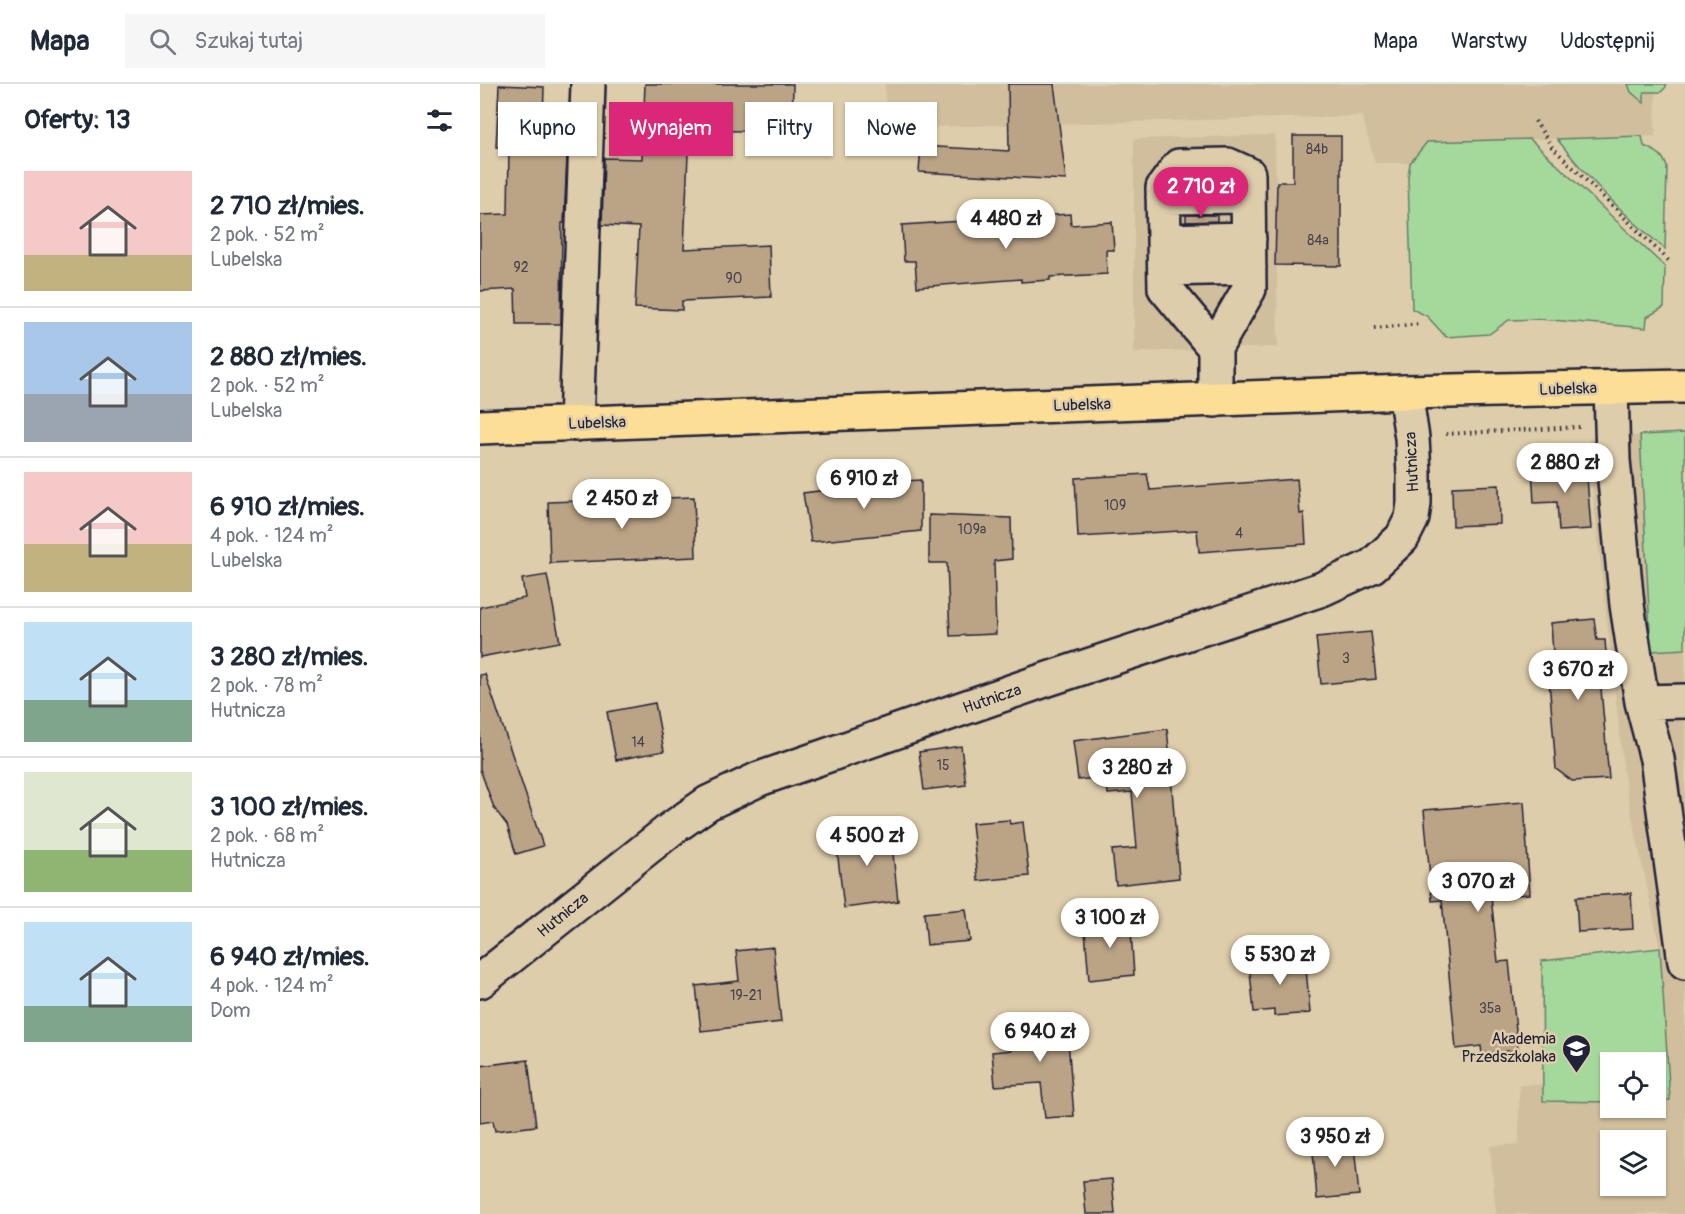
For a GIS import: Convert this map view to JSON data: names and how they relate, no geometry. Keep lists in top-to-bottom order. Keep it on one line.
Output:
{"streets":{"main road":["Lubelska"],"street":["Hutnicza"]},"crossings":[["Lubelska","Hutnicza"]],"places":{"school or university":["Akademia Przedszkolaka"]},"house_numbers":["84b","84a","92","90","109","109a","4","3","14","15","19-21","35a"],"page":{"header":"Mapa","search":"Szukaj tutaj","nav":["Mapa","Warstwy","Udostępnij"],"heading":"Oferty: 13","chip":["Kupno","Wynajem","Filtry","Nowe"],"list":[{"name":"2 710 zł/mies.","note":"2 pok. · 52 m² · Lubelska"},{"name":"2 880 zł/mies.","note":"2 pok. · 52 m² · Lubelska"},{"name":"6 910 zł/mies.","note":"4 pok. · 124 m² · Lubelska"},{"name":"3 280 zł/mies.","note":"2 pok. · 78 m² · Hutnicza"},{"name":"3 100 zł/mies.","note":"2 pok. · 68 m² · Hutnicza"},{"name":"6 940 zł/mies.","note":"4 pok. · 124 m² · Dom"}],"price":["2 710 zł","4 480 zł","2 880 zł","6 910 zł","2 450 zł","3 670 zł","3 280 zł","4 500 zł","3 070 zł","3 100 zł","5 530 zł","6 940 zł","3 950 zł"]}}
